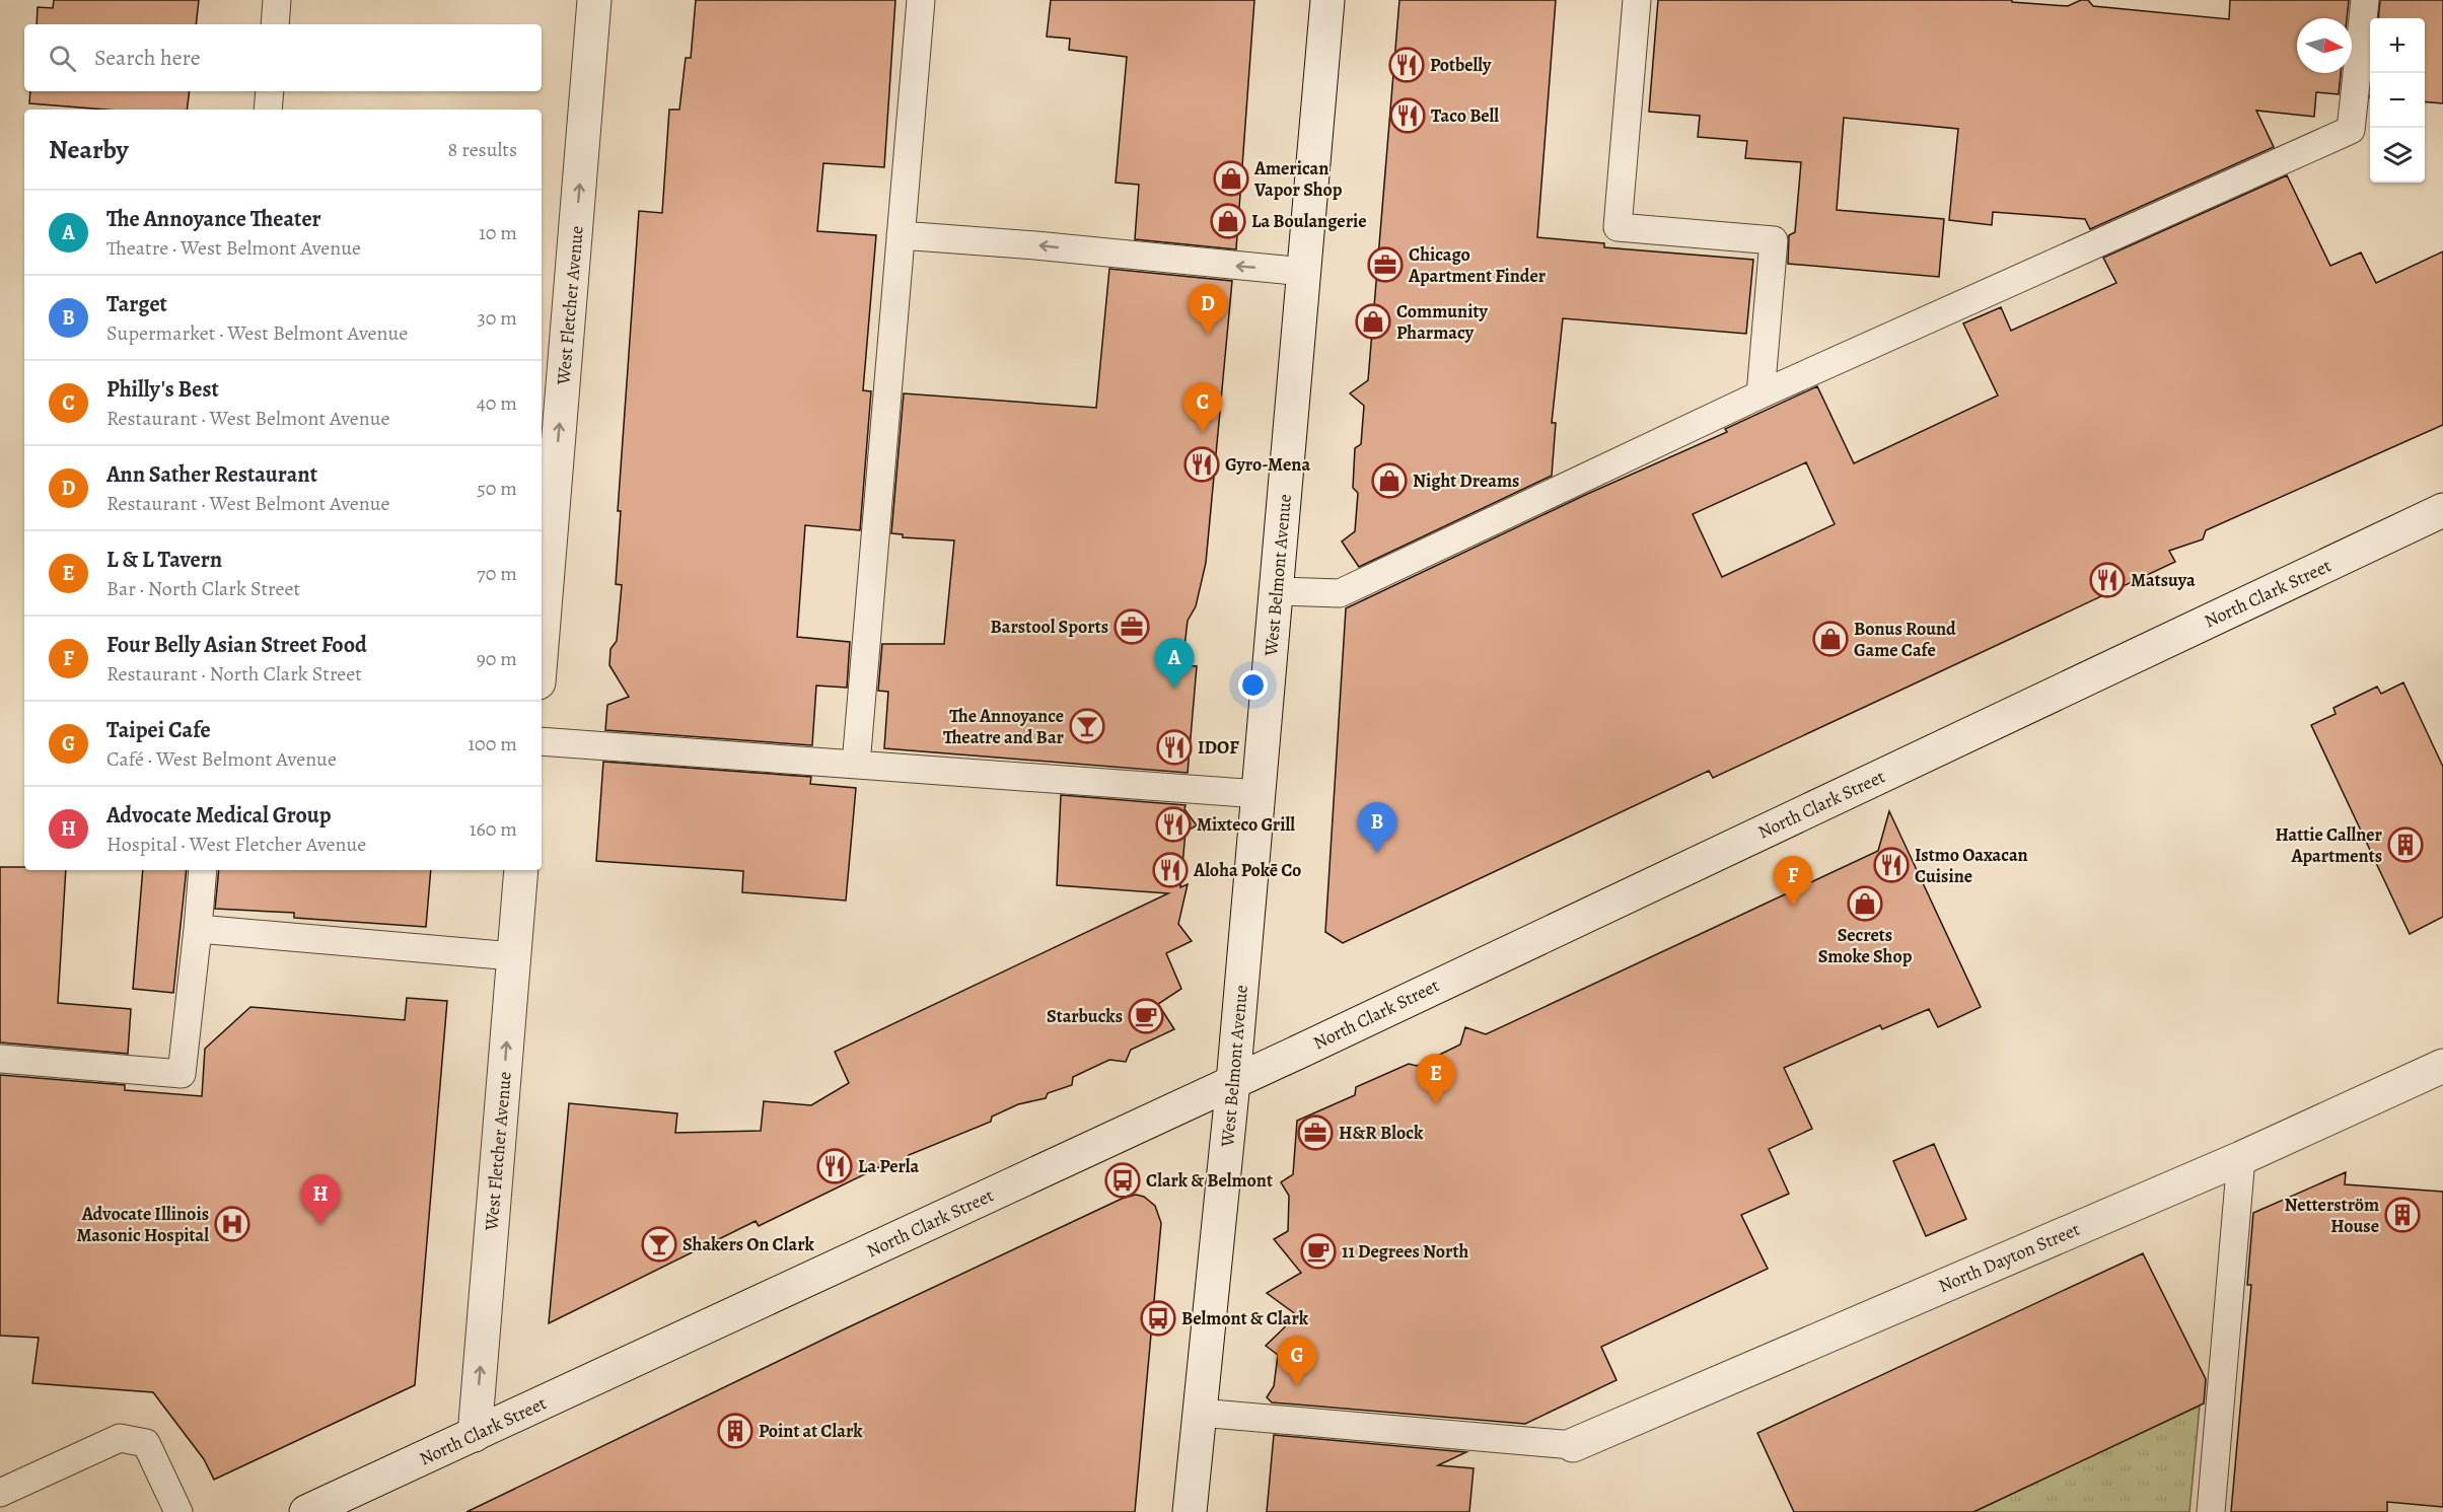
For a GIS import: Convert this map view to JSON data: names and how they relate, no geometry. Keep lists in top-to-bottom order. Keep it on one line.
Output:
{"streets":{"main road":["West Fletcher Avenue","West Belmont Avenue","North Clark Street","North Dayton Street"]},"crossings":[["West Fletcher Avenue","North Clark Street"],["West Belmont Avenue","North Clark Street"]],"one_way":["West Fletcher Avenue"],"places":{"restaurant":["Potbelly","Taco Bell","Gyro-Mena","Matsuya","IDOF","Mixteco Grill","Istmo Oaxacan Cuisine","Aloha Pokē Co","La Perla"],"shop":["American Vapor Shop","La Boulangerie","Community Pharmacy","Night Dreams","Bonus Round Game Cafe","Secrets Smoke Shop"],"office":["Chicago Apartment Finder","Barstool Sports","H&R Block"],"bar":["The Annoyance Theatre and Bar","Shakers On Clark"],"building":["Hattie Callner Apartments","Netterström House","Point at Clark"],"cafe":["Starbucks","11 Degrees North"],"bus stop":["Clark & Belmont","Belmont & Clark"],"hospital":["Advocate Illinois Masonic Hospital"]},"north":"right","page":{"map_buttons":["+","−"],"search":"Search here","heading":["Nearby","8 results"],"list":[{"mark":"A","name":"The Annoyance Theater","note":"Theatre · West Belmont Avenue","value":"10 m"},{"mark":"B","name":"Target","note":"Supermarket · West Belmont Avenue","value":"30 m"},{"mark":"C","name":"Philly's Best","note":"Restaurant · West Belmont Avenue","value":"40 m"},{"mark":"D","name":"Ann Sather Restaurant","note":"Restaurant · West Belmont Avenue","value":"50 m"},{"mark":"E","name":"L & L Tavern","note":"Bar · North Clark Street","value":"70 m"},{"mark":"F","name":"Four Belly Asian Street Food","note":"Restaurant · North Clark Street","value":"90 m"},{"mark":"G","name":"Taipei Cafe","note":"Café · West Belmont Avenue","value":"100 m"},{"mark":"H","name":"Advocate Medical Group","note":"Hospital · West Fletcher Avenue","value":"160 m"}],"pins":["D","C","A","B","F","E","H","G"]}}
